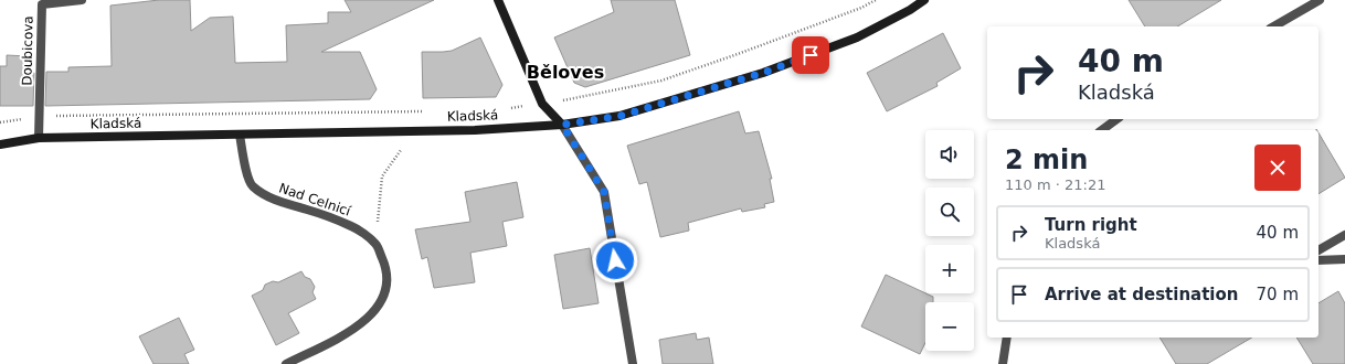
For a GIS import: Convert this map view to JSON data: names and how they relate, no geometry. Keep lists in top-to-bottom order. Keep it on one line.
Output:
{"streets":{"main road":["Kladská"],"street":["Doubicova","Nad Celnicí"]},"crossings":[["Doubicova","Kladská"],["Kladská","Nad Celnicí"]],"districts":["Běloves"],"page":{"turn":["40 m","Kladská"],"map_buttons":["+","−"],"heading":["2 min","110 m · 21:21"],"list":[{"name":"Turn right","note":"Kladská","value":"40 m"},{"name":"Arrive at destination","value":"70 m"}]}}
